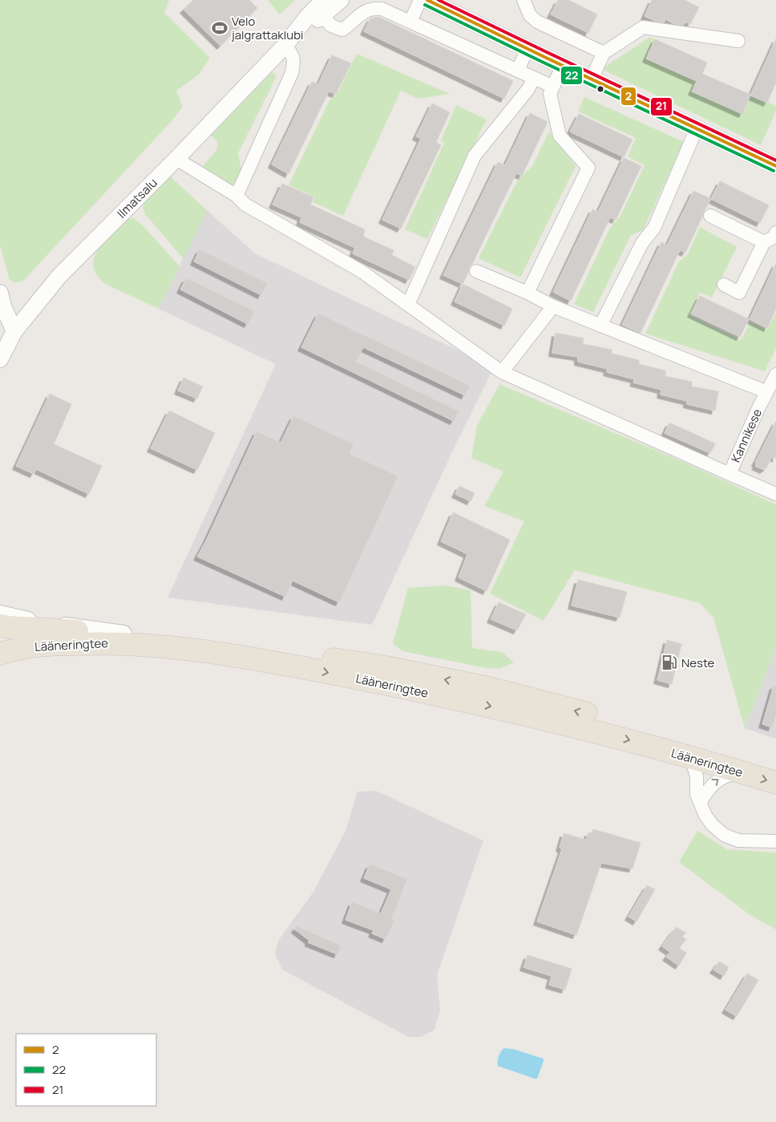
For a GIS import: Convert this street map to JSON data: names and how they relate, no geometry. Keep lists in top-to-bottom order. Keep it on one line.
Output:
{"streets":{"highway":["Lääneringtee"],"street":["Ilmatsalu","Kannikese"]},"places":{"sports":["Velo jalgrattaklubi"],"fuel station":["Neste"]},"lines":["transit line 2","transit line 21","transit line 22"],"legend":["2","22","21"]}
